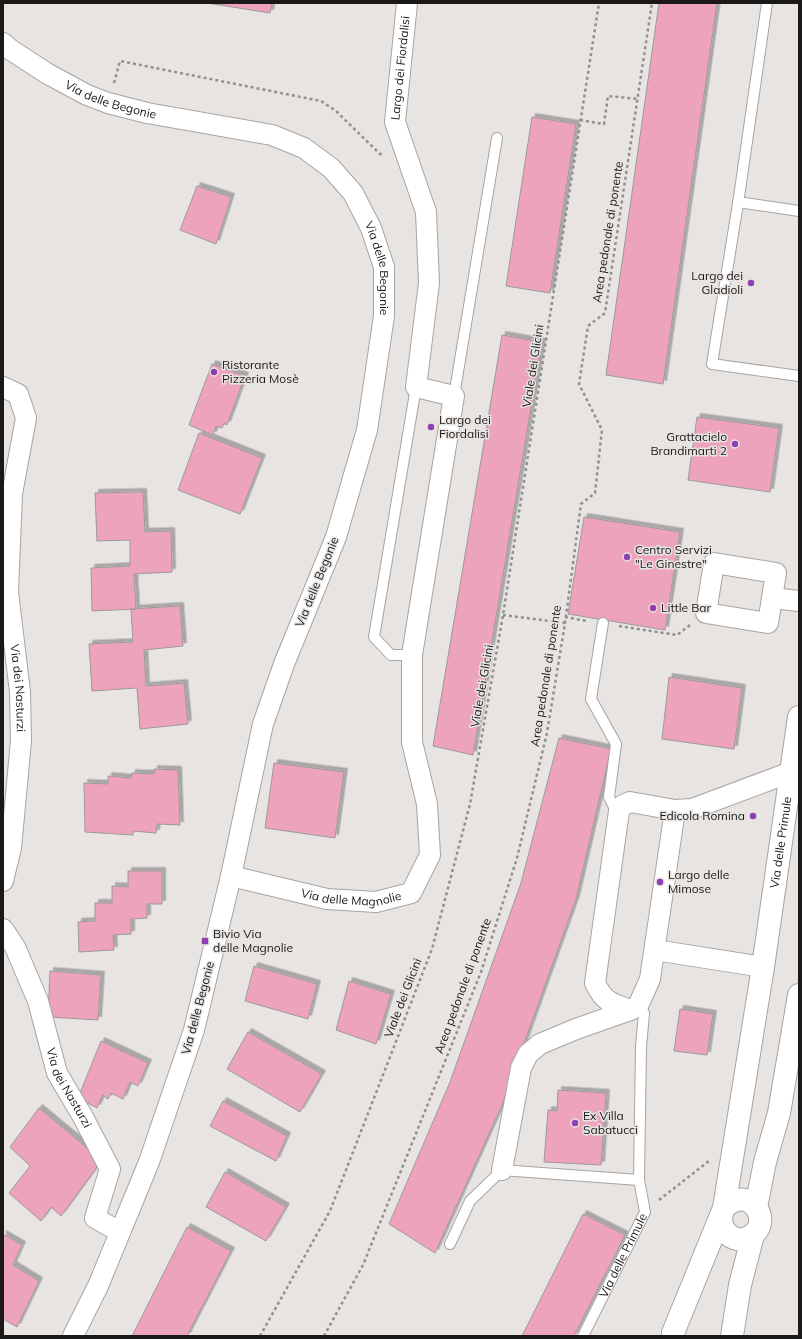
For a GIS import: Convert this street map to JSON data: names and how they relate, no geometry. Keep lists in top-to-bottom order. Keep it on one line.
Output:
{"streets":{"main road":["Via delle Primule"],"street":["Largo dei Fiordalisi","Via delle Begonie","Via dei Nasturzi","Via delle Magnolie"],"path":["Area pedonale di ponente","Viale dei Glicini"]},"crossings":[["Via delle Begonie","Via dei Nasturzi"],["Via delle Begonie","Via delle Magnolie"]],"places":{"other":["Largo dei Gladioli","Ristorante Pizzeria Mosè","Largo dei Fiordalisi","Grattacielo Brandimarti 2","Centro Servizi \"Le Ginestre\"","Little Bar","Edicola Romina","Largo delle Mimose","Ex Villa Sabatucci"],"transit":["Bivio Via delle Magnolie"]}}
